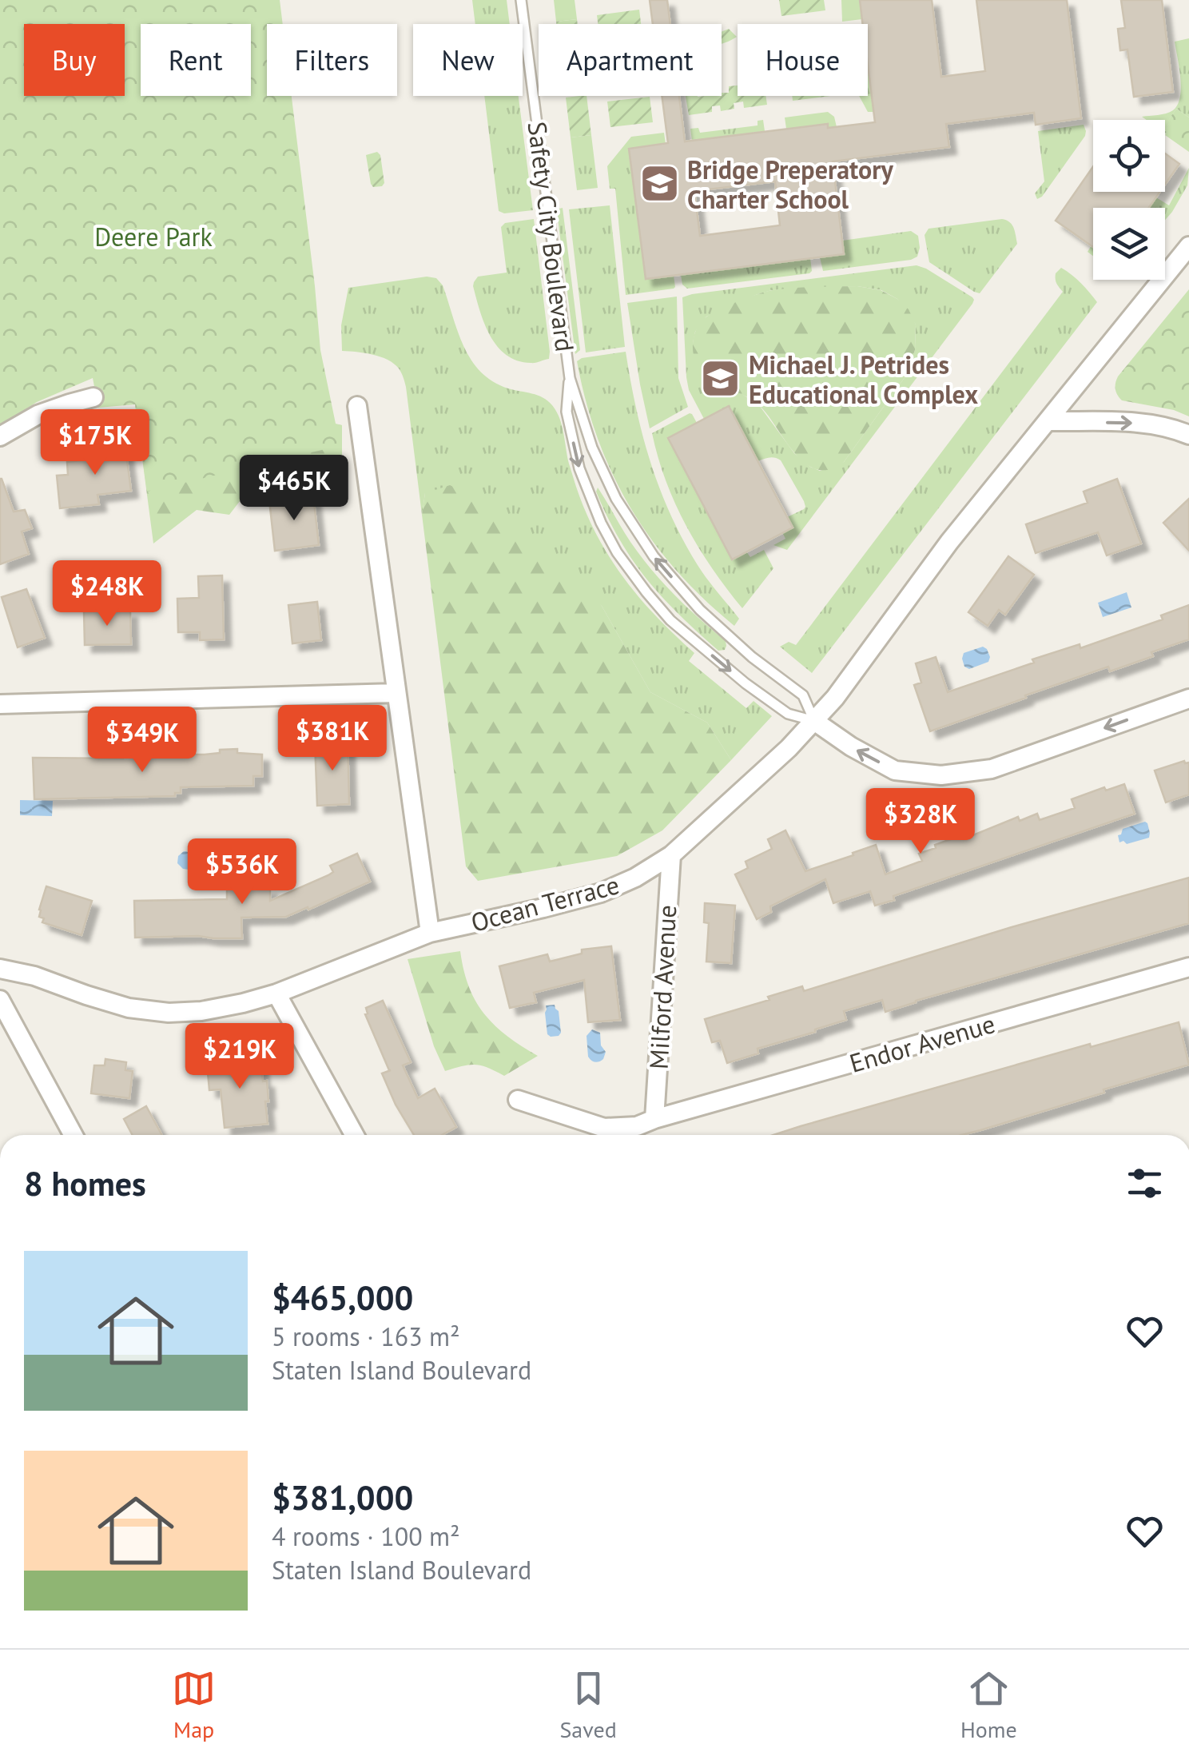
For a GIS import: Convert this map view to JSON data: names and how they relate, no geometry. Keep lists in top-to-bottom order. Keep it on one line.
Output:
{"streets":{"street":["Ocean Terrace","Milford Avenue","Endor Avenue"],"lane":["Safety City Boulevard"]},"crossings":[["Safety City Boulevard","Ocean Terrace"],["Ocean Terrace","Milford Avenue"],["Milford Avenue","Endor Avenue"]],"parks":["Deere Park"],"places":{"school or university":["Bridge Preperatory Charter School","Michael J. Petrides Educational Complex"]},"page":{"chip":["Buy","Rent","Filters","New","Apartment","House"],"price":["$175K","$465K","$248K","$381K","$349K","$328K","$536K","$219K"],"heading":"8 homes","list":[{"name":"$465,000","note":"5 rooms · 163 m² · Staten Island Boulevard"},{"name":"$381,000","note":"4 rooms · 100 m² · Staten Island Boulevard"}],"tabs":["Map","Saved","Home"]}}
